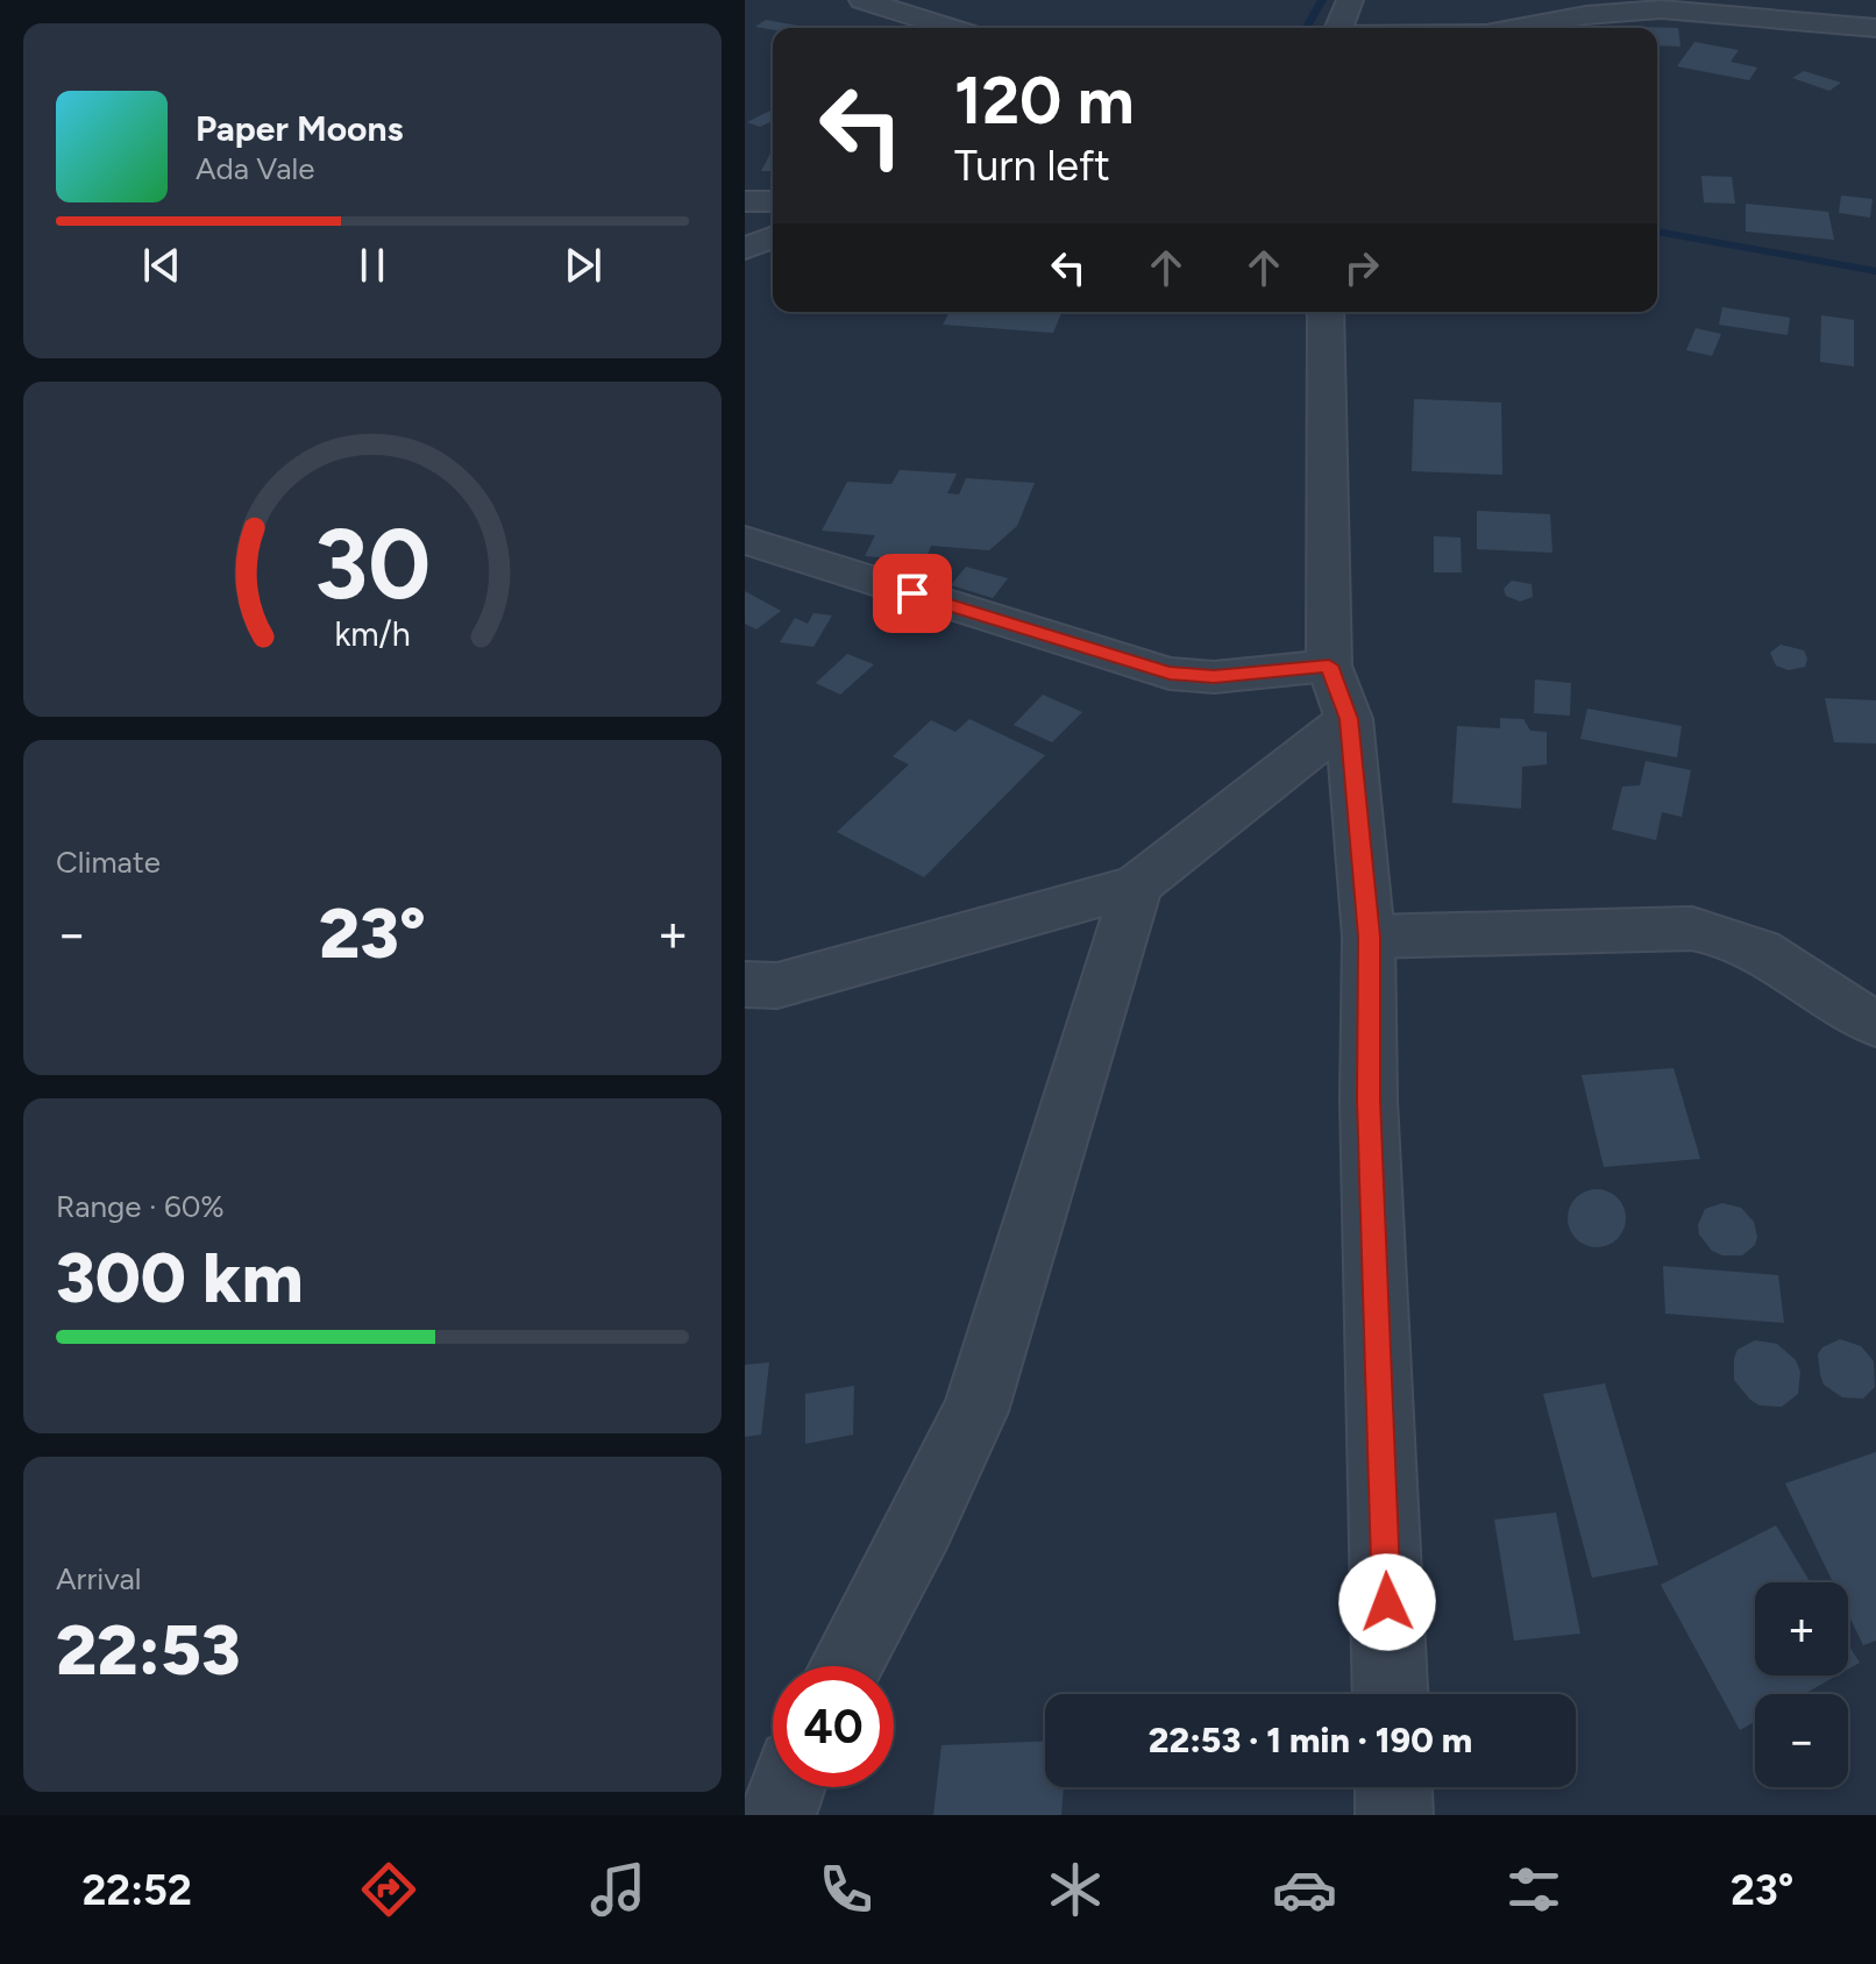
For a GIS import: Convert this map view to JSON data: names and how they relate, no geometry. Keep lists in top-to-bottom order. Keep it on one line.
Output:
{"page":{"turn":["120 m","Turn left"],"song":["Paper Moons","Ada Vale"],"tile":["Climate",["Range · 60%","300 km"],["Arrival","22:53"]],"heat":["−","23°","+"],"map_buttons":["+","−"],"limit":"40","trip":"22:53 · 1 min · 190 m","tabs":["22:52","23°"],"gauge":["30","km/h"]}}
